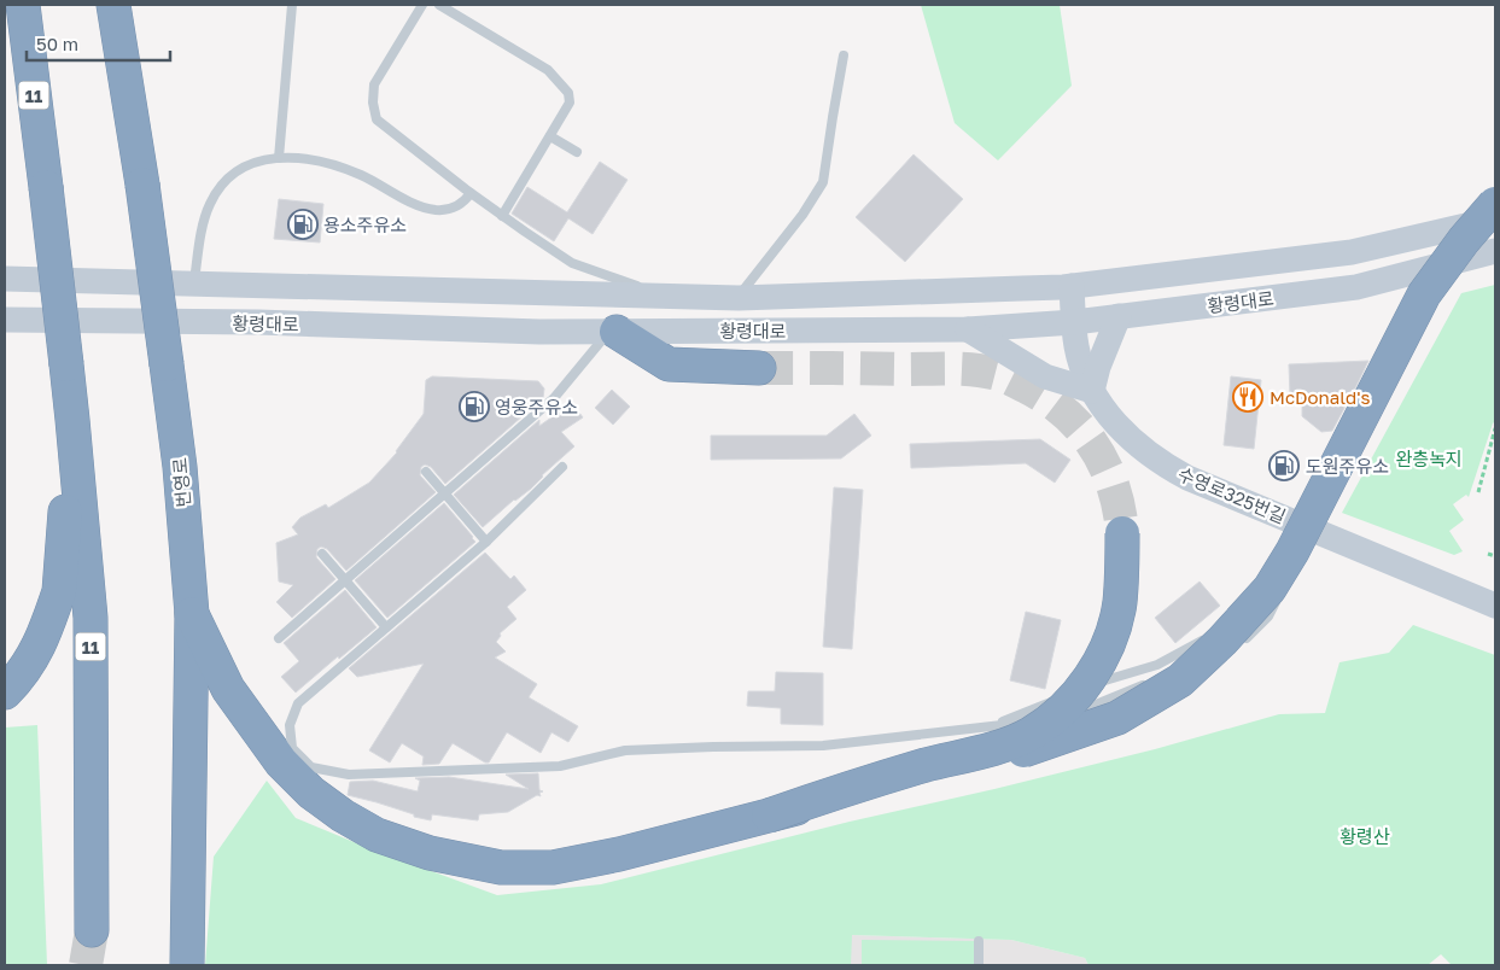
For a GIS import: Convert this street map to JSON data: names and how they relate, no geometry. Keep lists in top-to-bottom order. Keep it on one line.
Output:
{"streets":{"highway":["11","번영로"],"main road":["황령대로","수영로325번길"]},"crossings":[["황령대로","수영로325번길"]],"parks":["완층녹지","황령산"],"places":{"fuel station":["용소주유소","영웅주유소","도원주유소"],"restaurant":["McDonald's"]},"scale_bar":"50 m"}
